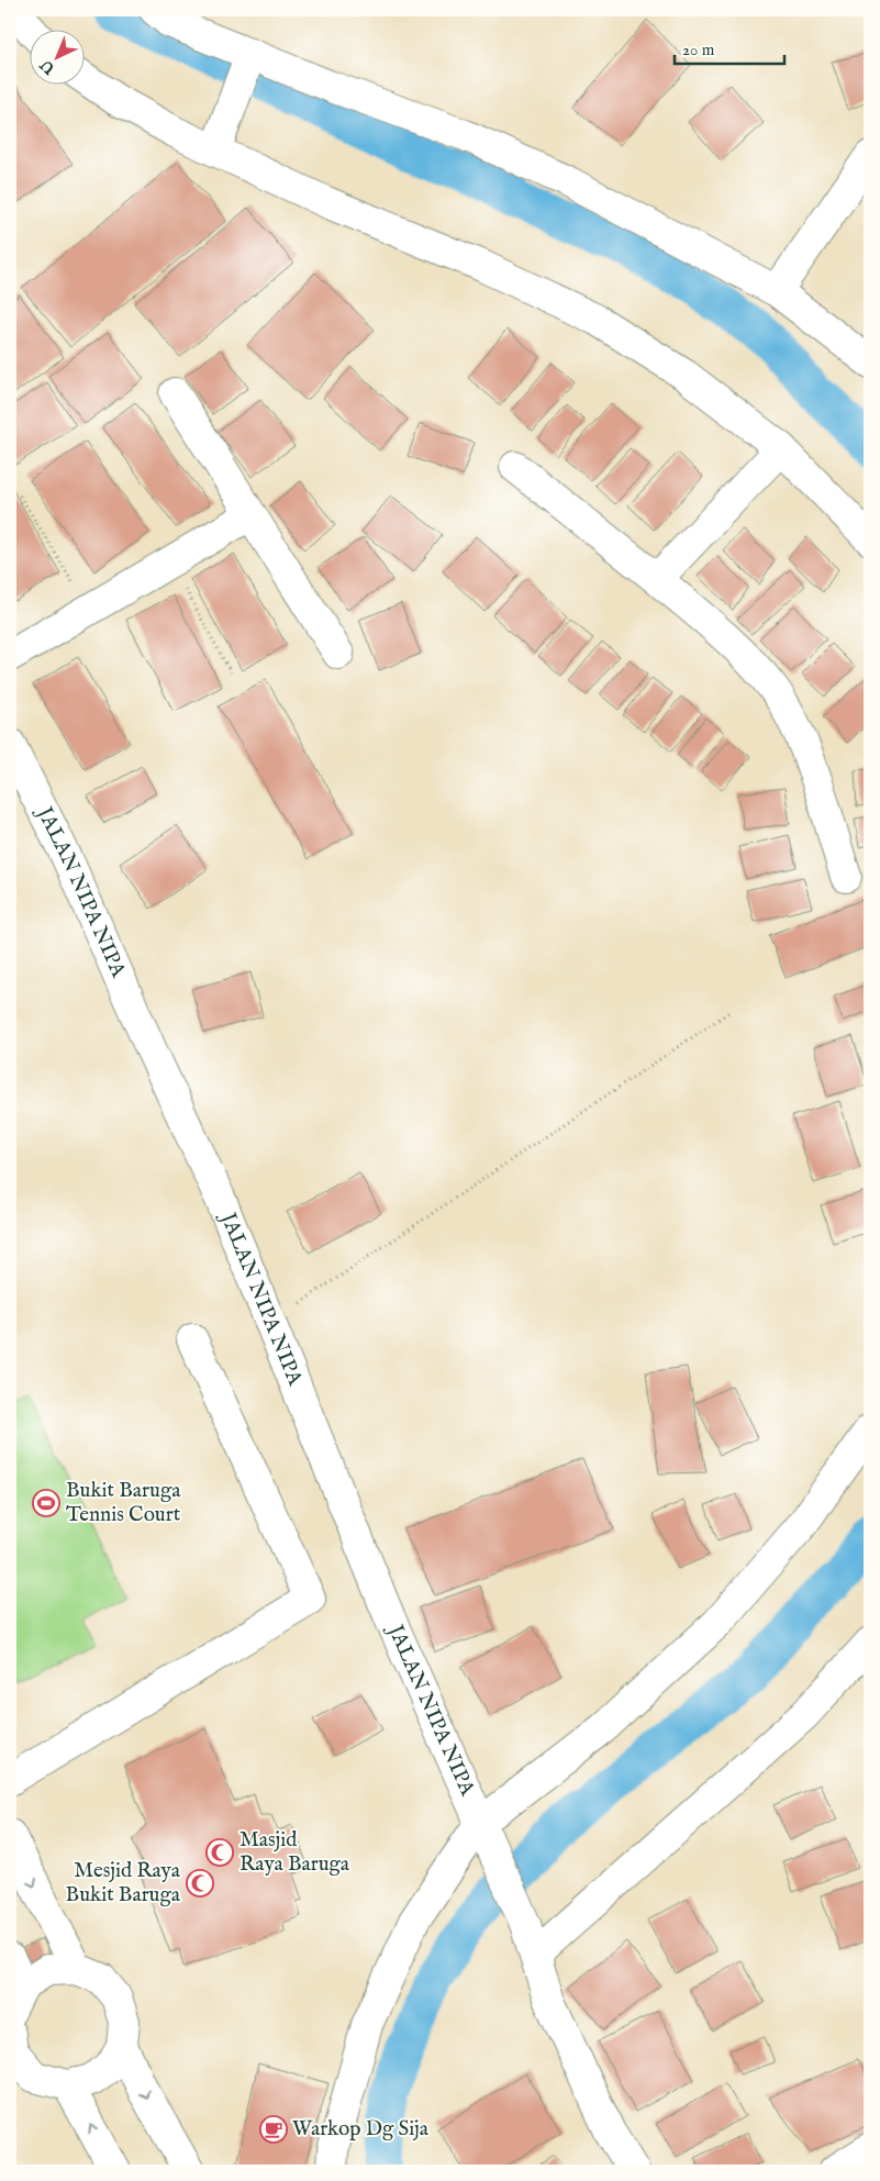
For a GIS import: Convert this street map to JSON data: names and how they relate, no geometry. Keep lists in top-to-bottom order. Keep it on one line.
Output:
{"streets":{"street":["JALAN NIPA NIPA"]},"places":{"sports":["Bukit Baruga Tennis Court"],"mosque":["Masjid Raya Baruga","Mesjid Raya Bukit Baruga"],"cafe":["Warkop Dg Sija"]},"scale_bar":"20 m","north":"bottom left"}
